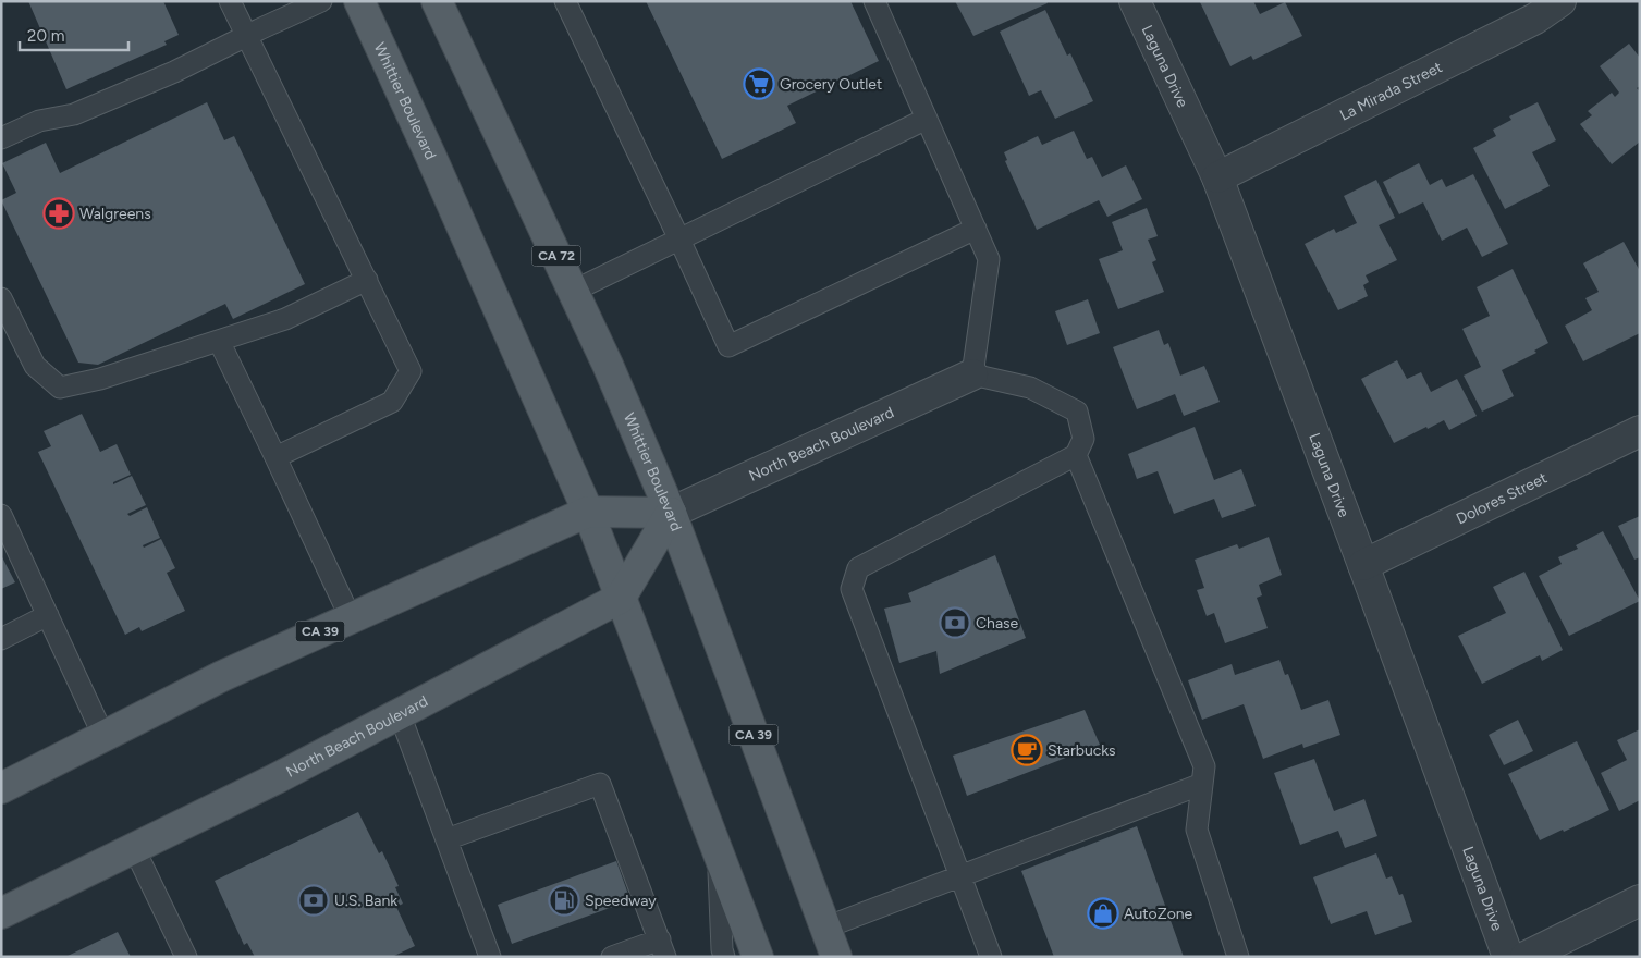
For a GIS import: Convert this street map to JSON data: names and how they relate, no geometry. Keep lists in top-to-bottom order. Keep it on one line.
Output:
{"streets":{"main road":["Whittier Boulevard","CA 72","North Beach Boulevard","CA 39"],"street":["Laguna Drive","La Mirada Street","Dolores Street"]},"crossings":[["Laguna Drive","La Mirada Street"],["Laguna Drive","Dolores Street"],["Whittier Boulevard","North Beach Boulevard"]],"places":{"supermarket":["Grocery Outlet"],"pharmacy":["Walgreens"],"bank":["Chase","U.S. Bank"],"cafe":["Starbucks"],"fuel station":["Speedway"],"shop":["AutoZone"]},"scale_bar":"20 m"}
